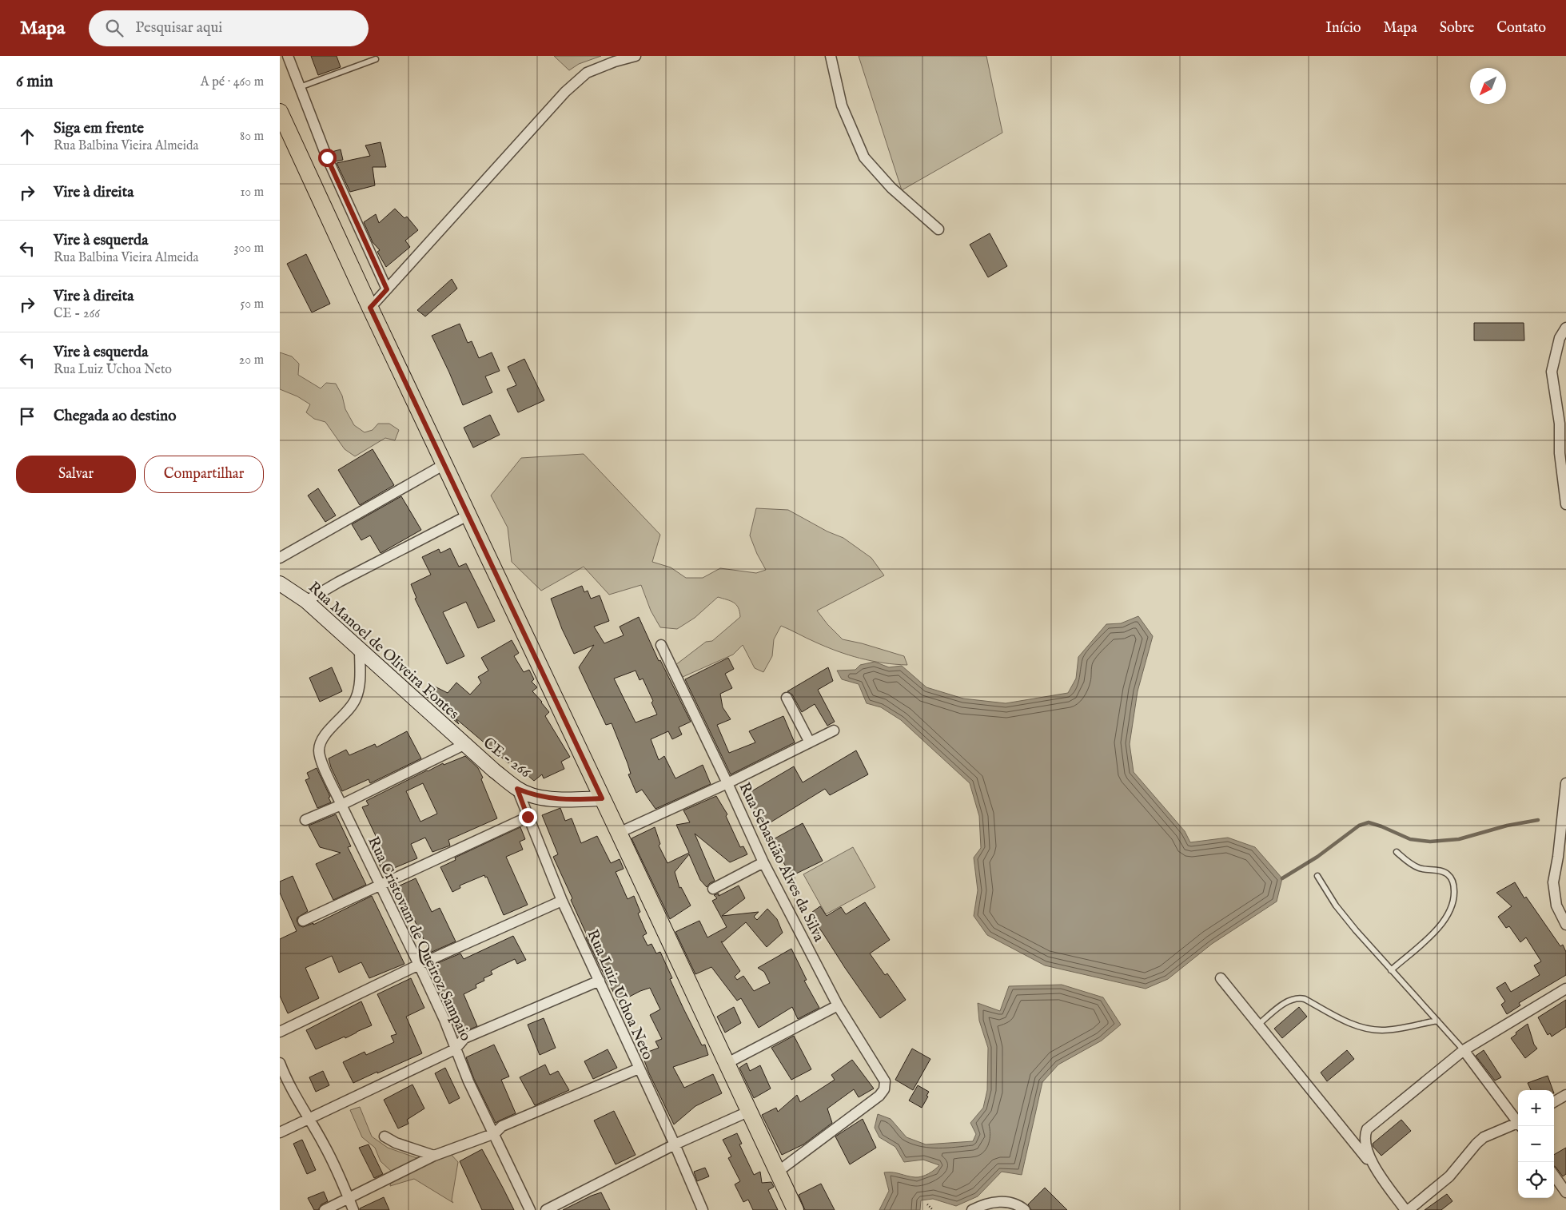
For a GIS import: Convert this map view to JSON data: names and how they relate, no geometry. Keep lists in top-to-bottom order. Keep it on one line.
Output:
{"streets":{"street":["Rua Manoel de Oliveira Fontes","CE - 266","Rua Sebastião Alves da Silva","Rua Cristovam de Queiroz Sampaio","Rua Luiz Uchoa Neto"]},"crossings":[["Rua Manoel de Oliveira Fontes","CE - 266"],["Rua Manoel de Oliveira Fontes","Rua Cristovam de Queiroz Sampaio"],["CE - 266","Rua Luiz Uchoa Neto"]],"north":"bottom left","page":{"header":"Mapa","search":"Pesquisar aqui","nav":["Início","Mapa","Sobre","Contato"],"heading":["6 min","A pé · 460 m"],"list":[["Siga em frente","Rua Balbina Vieira Almeida","80 m"],["Vire à direita","10 m"],["Vire à esquerda","Rua Balbina Vieira Almeida","300 m"],["Vire à direita","CE - 266","50 m"],["Vire à esquerda","Rua Luiz Uchoa Neto","20 m"],"Chegada ao destino"],"buttons":["Salvar","Compartilhar"],"map_buttons":["+","−"]}}
